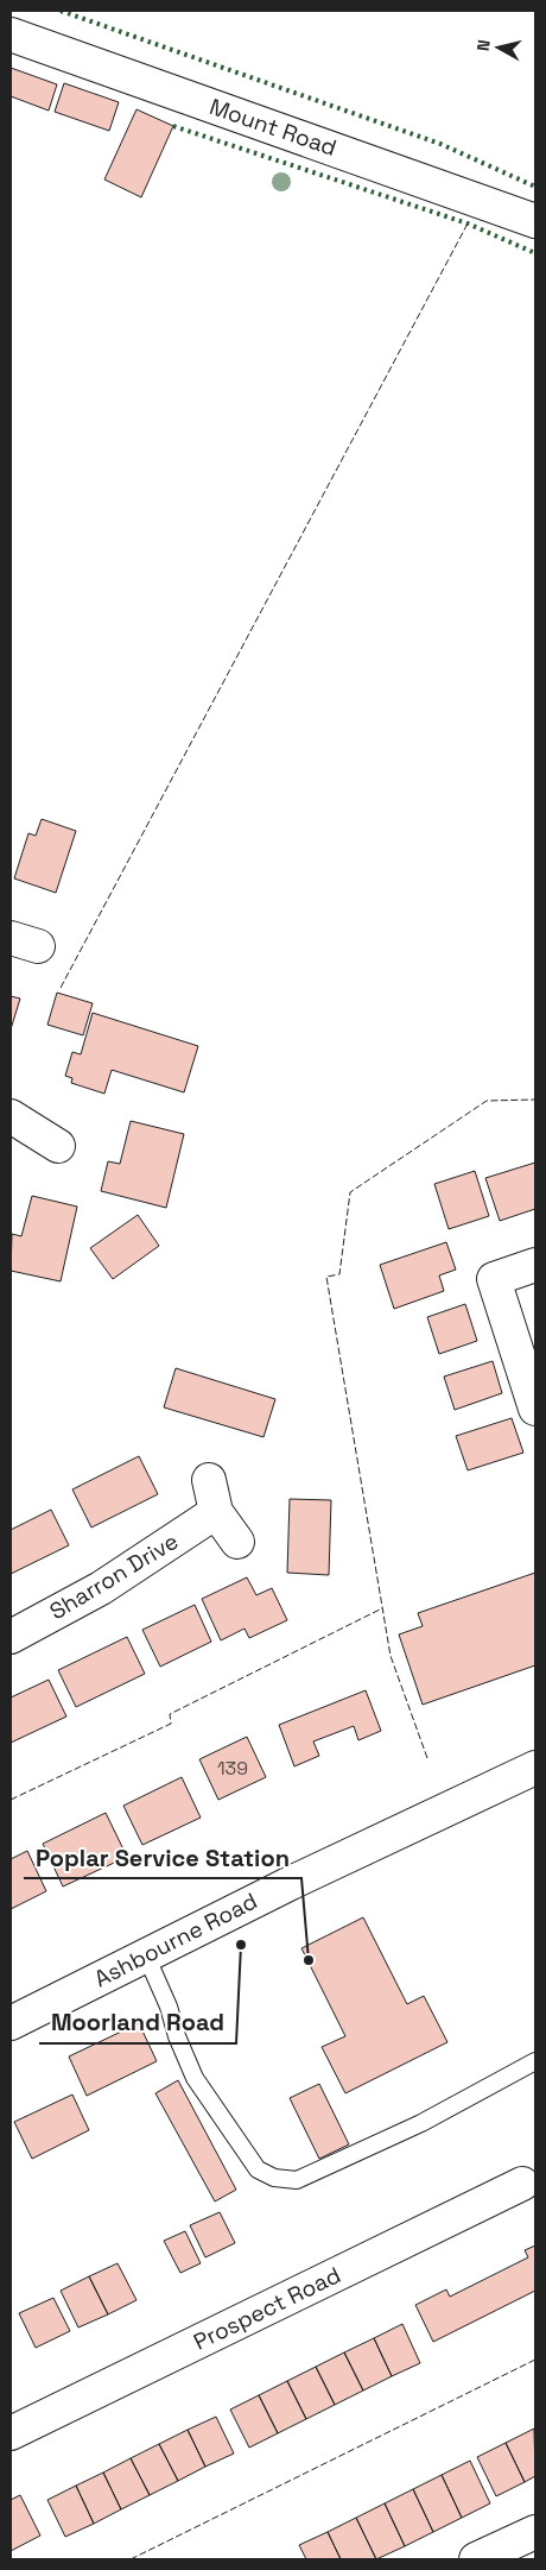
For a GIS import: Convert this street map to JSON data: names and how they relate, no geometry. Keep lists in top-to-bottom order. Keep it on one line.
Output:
{"streets":{"main road":["Mount Road","Sharron Drive","Ashbourne Road","Prospect Road"]},"places":["Moorland Road","Poplar Service Station"],"house_numbers":["139"],"north":"left"}
